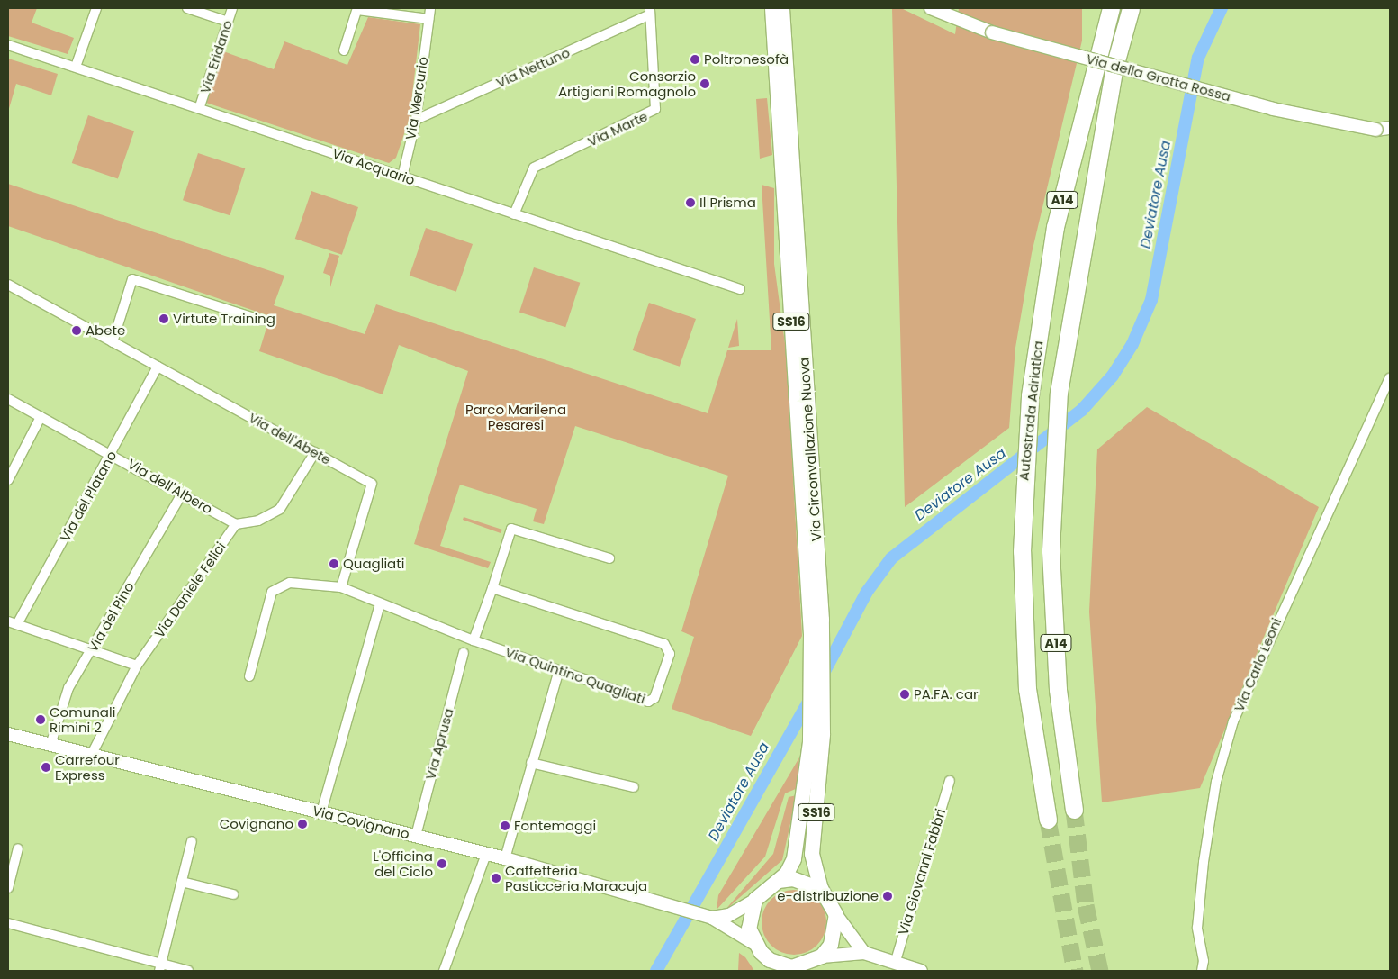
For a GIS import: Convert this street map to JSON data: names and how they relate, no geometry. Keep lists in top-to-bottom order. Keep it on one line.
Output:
{"streets":{"highway":["A14","Autostrada Adriatica"],"main road":["SS16","Via Circonvallazione Nuova"],"street":["Via Eridano","Via Nettuno","Via della Grotta Rossa","Via Mercurio","Via Marte","Via Acquario","Via dell'Abete","Via dell'Albero","Via del Platano","Via Daniele Felici","Via del Pino","Via Carlo Leoni","Via Quintino Quagliati","Via Aprusa","Via Covignano","Via Giovanni Fabbri"]},"crossings":[["Via Eridano","Via Acquario"],["Via Nettuno","Via Mercurio"],["Via Nettuno","Via Marte"],["Via Mercurio","Via Acquario"],["Via Marte","Via Acquario"],["Via dell'Abete","Via del Platano"],["Via Circonvallazione Nuova","Via Covignano"],["Via dell'Albero","Via del Platano"],["Via dell'Albero","Via Daniele Felici"],["Via dell'Albero","Via del Pino"],["Via Daniele Felici","Via Covignano"],["Via del Pino","Via Covignano"],["Via Aprusa","Via Covignano"]],"water":["Deviatore Ausa"],"parks":["Parco Marilena Pesaresi"],"places":["Poltronesofà","Consorzio Artigiani Romagnolo","Il Prisma","Virtute Training","Abete","Quagliati","PA.FA. car","Comunali Rimini 2","Carrefour Express","Covignano","Fontemaggi","L'Officina del Ciclo","Caffetteria Pasticceria Maracuja","e-distribuzione"]}
